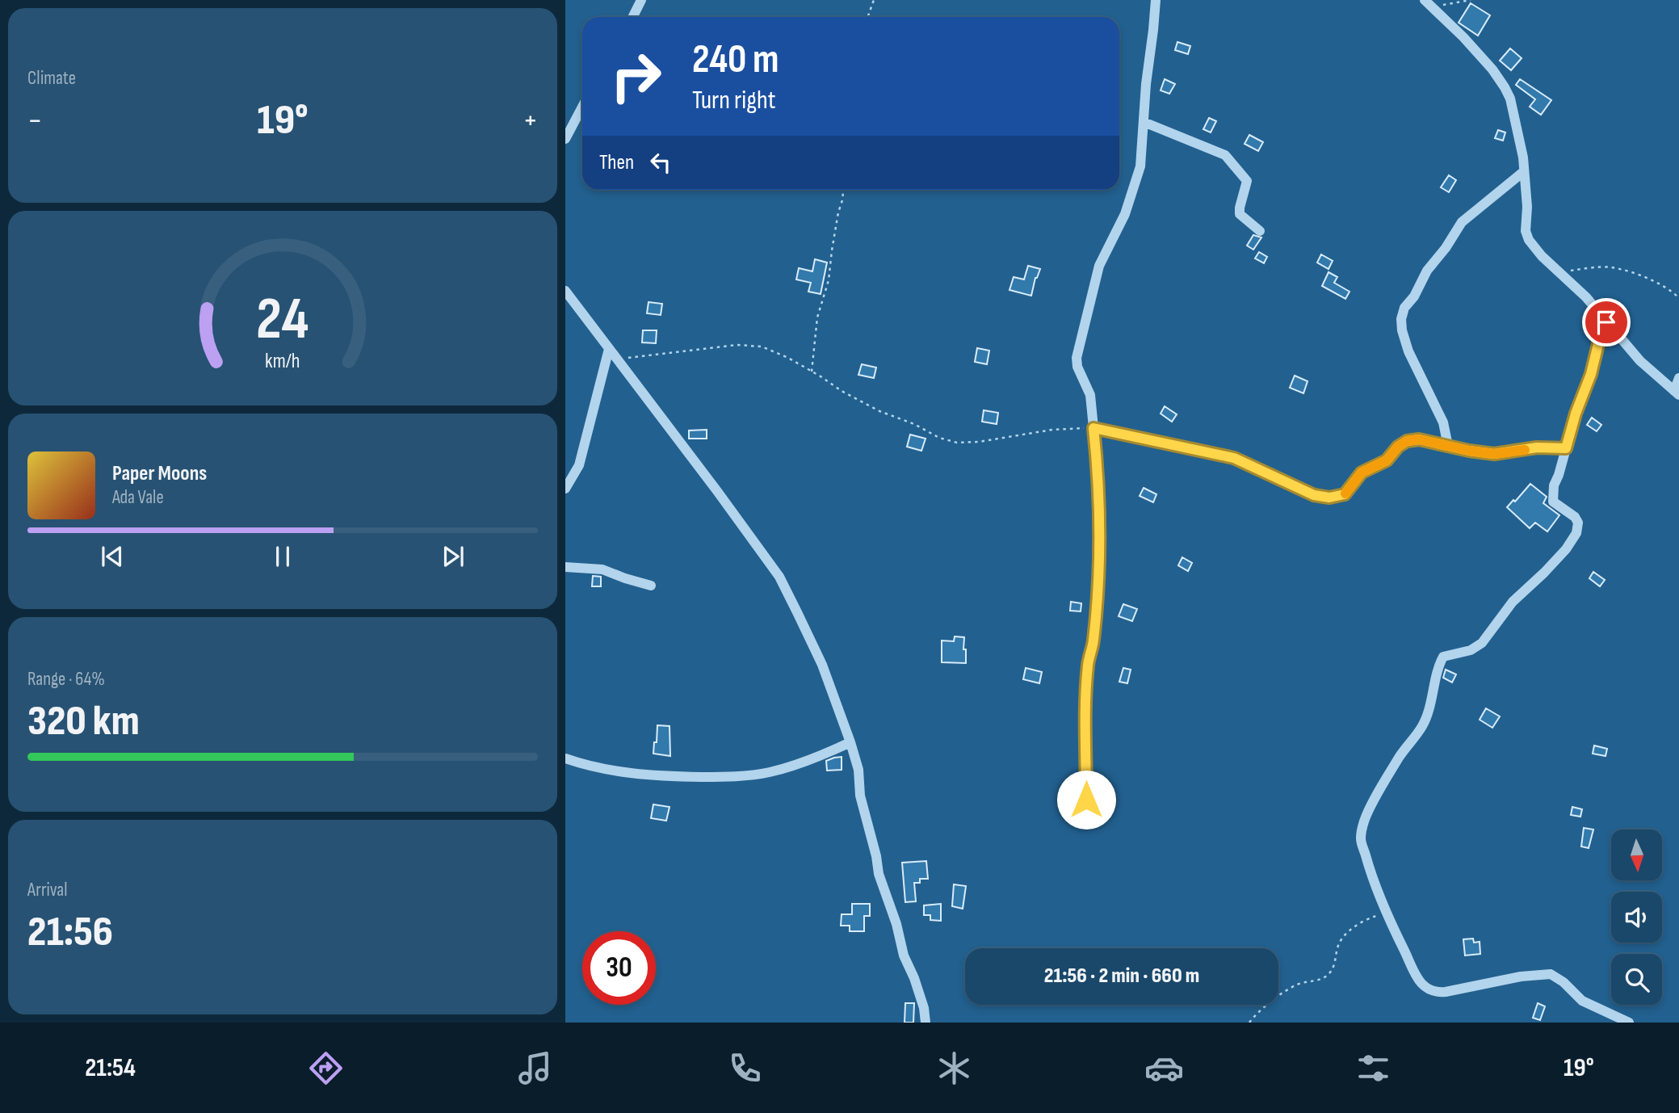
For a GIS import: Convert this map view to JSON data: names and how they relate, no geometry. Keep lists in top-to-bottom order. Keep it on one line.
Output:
{"north":"bottom","page":{"tile":["Climate",["Range · 64%","320 km"],["Arrival","21:56"]],"turn":["240 m","Turn right"],"heat":["−","19°","+"],"then":"Then","song":["Paper Moons","Ada Vale"],"limit":"30","trip":"21:56 · 2 min · 660 m","tabs":["21:54","19°"],"gauge":["24","km/h"]}}
